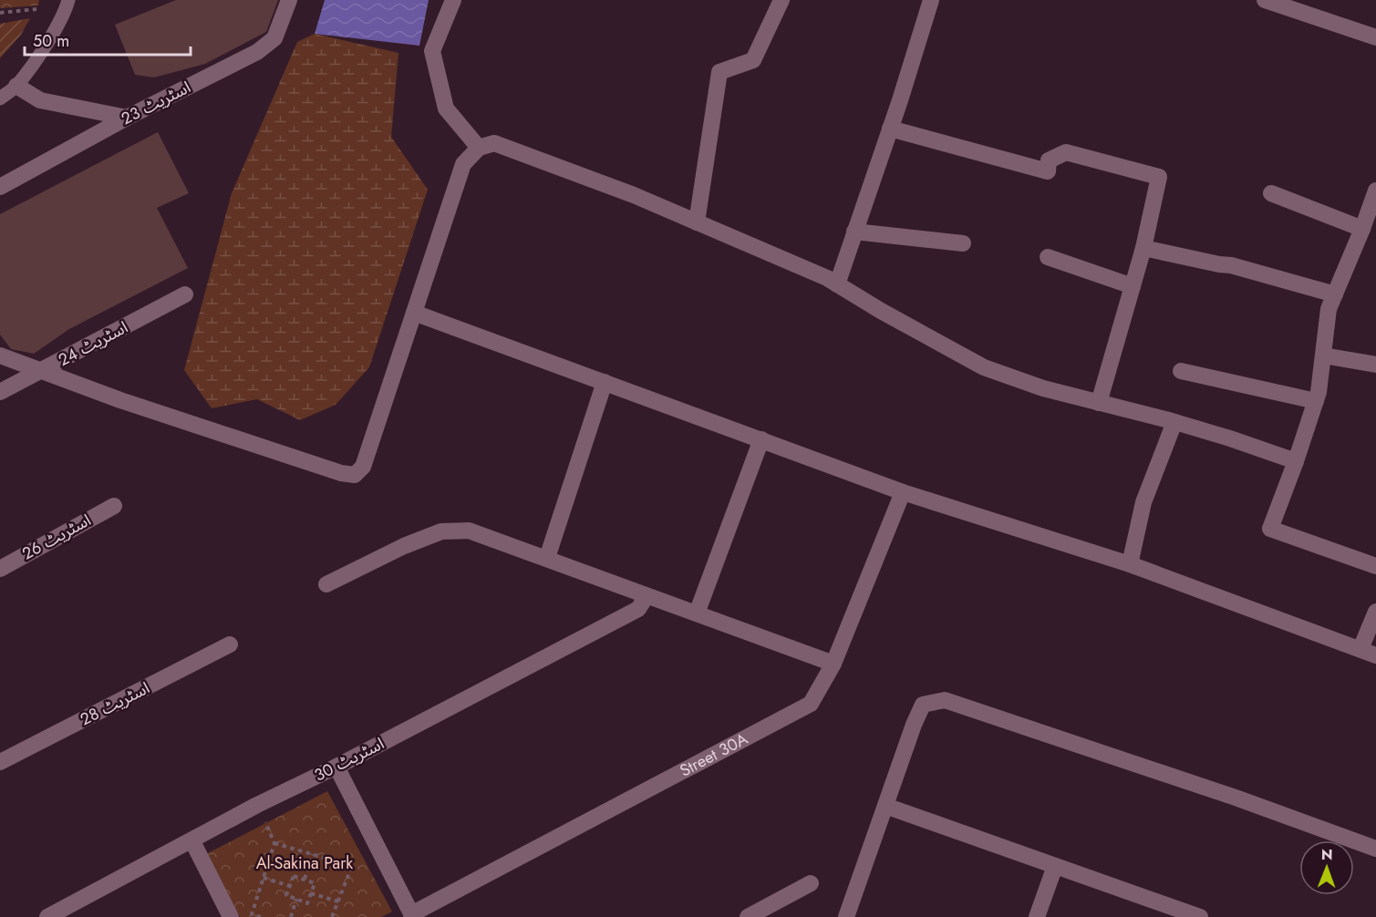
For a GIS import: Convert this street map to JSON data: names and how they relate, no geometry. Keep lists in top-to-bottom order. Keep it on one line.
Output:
{"streets":{"street":["اسٹریٹ 23","اسٹریٹ 24","اسٹریٹ 26","اسٹریٹ 28","Street 30A","اسٹریٹ 30"]},"parks":["Al-Sakina Park"],"scale_bar":"50 m","north":"top"}
